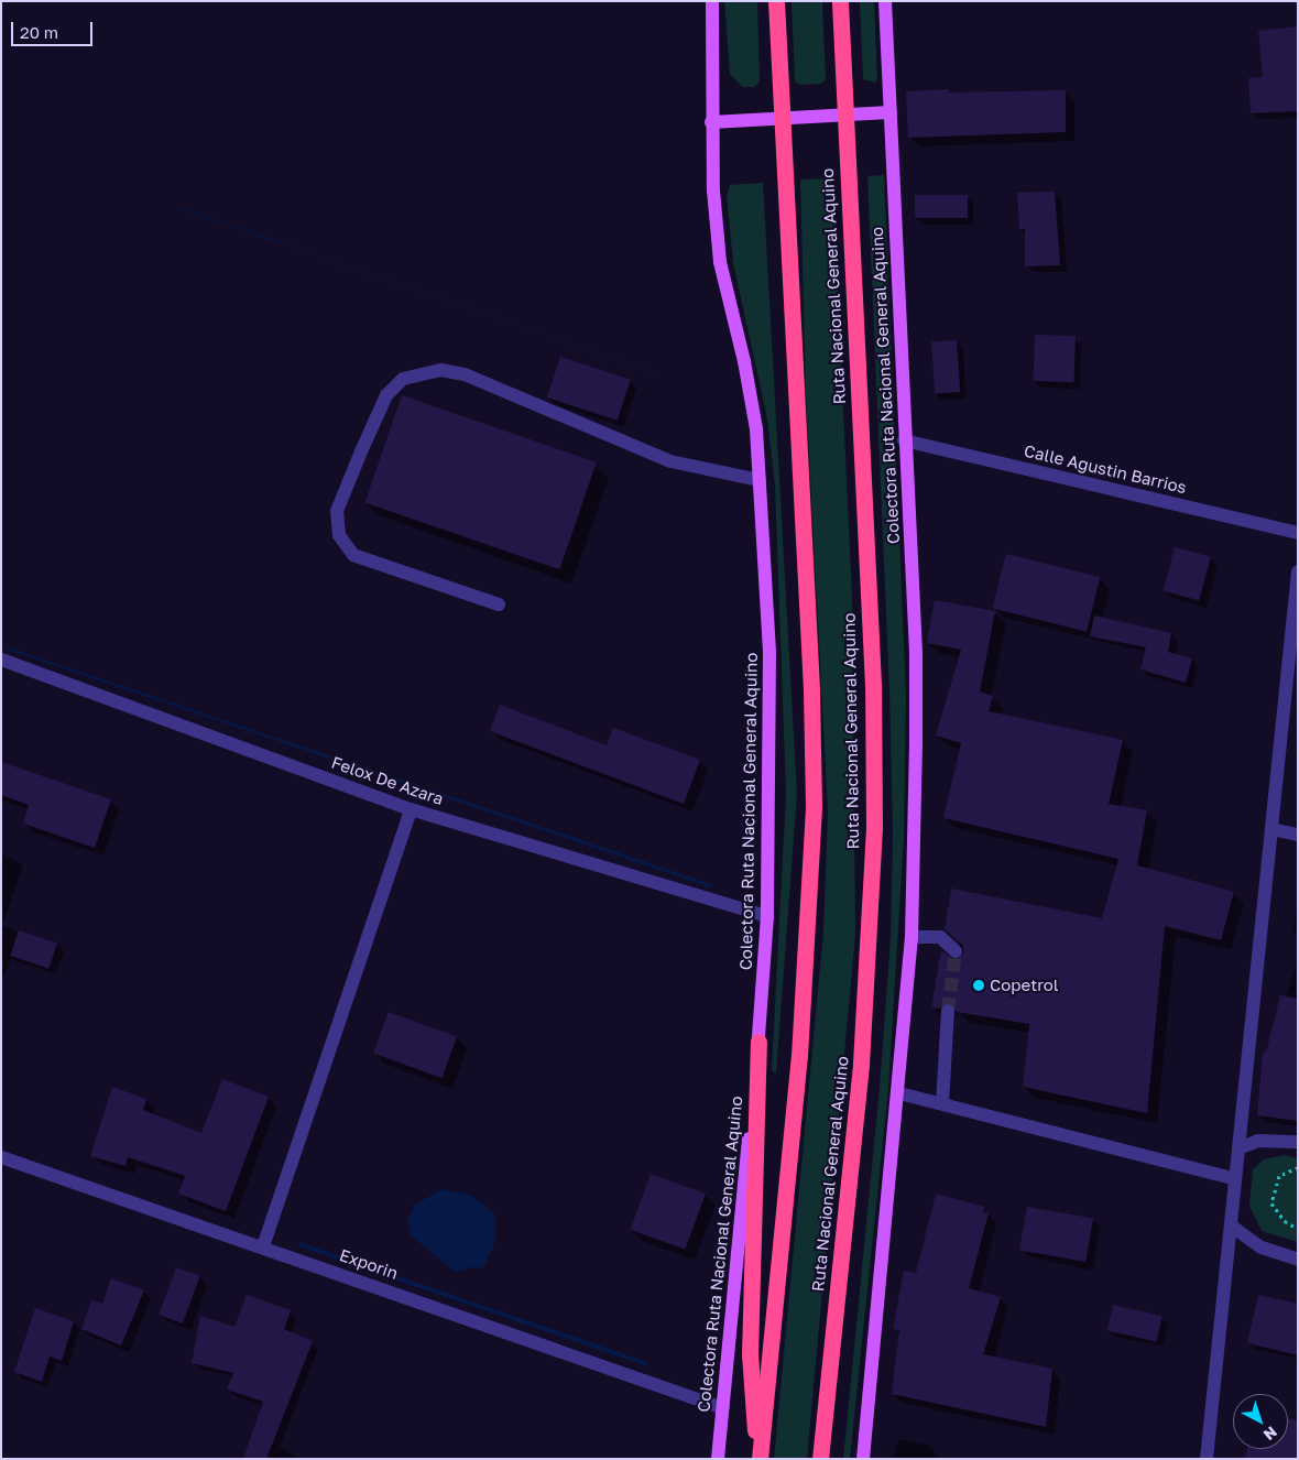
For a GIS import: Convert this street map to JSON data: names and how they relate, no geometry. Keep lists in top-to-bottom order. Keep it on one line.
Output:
{"streets":{"highway":["Ruta Nacional General Aquino"],"main road":["Colectora Ruta Nacional General Aquino"],"street":["Calle Agustin Barrios","Felox De Azara","Exporin"]},"crossings":[["Colectora Ruta Nacional General Aquino","Calle Agustin Barrios"],["Colectora Ruta Nacional General Aquino","Felox De Azara"],["Colectora Ruta Nacional General Aquino","Exporin"]],"places":["Copetrol"],"scale_bar":"20 m","north":"bottom right"}
